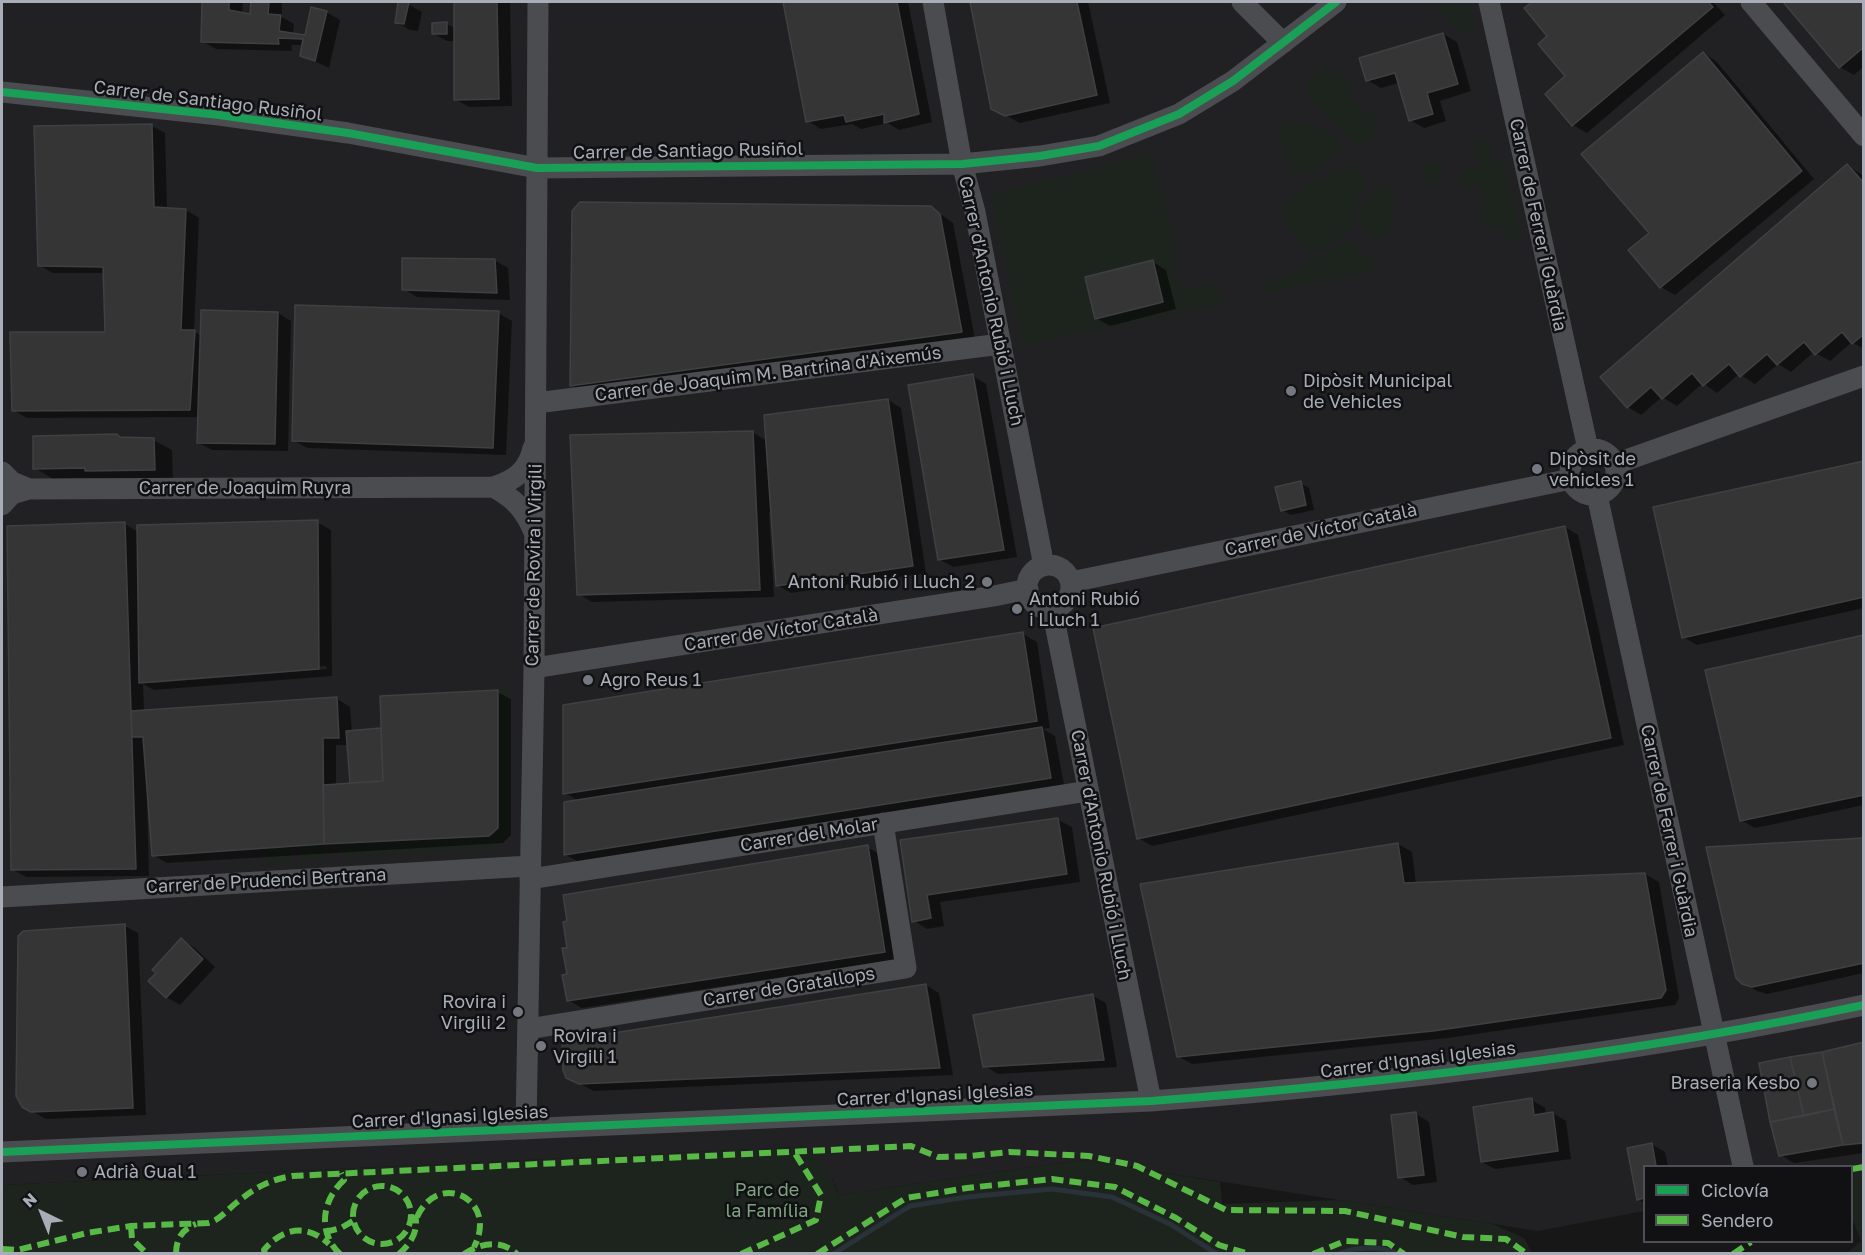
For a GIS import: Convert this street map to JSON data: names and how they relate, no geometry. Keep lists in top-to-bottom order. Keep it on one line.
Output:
{"streets":{"street":["Carrer de Santiago Rusiñol","Carrer de Ferrer i Guàrdia","Carrer d'Antonio Rubió i Lluch","Carrer de Joaquim M. Bartrina d'Aixemús","Carrer de Joaquim Ruyra","Carrer de Víctor Català","Carrer de Rovira i Virgili","Carrer del Molar","Carrer de Prudenci Bertrana","Carrer de Gratallops","Carrer d'Ignasi Iglesias"]},"crossings":[["Carrer de Santiago Rusiñol","Carrer d'Antonio Rubió i Lluch"],["Carrer de Santiago Rusiñol","Carrer de Rovira i Virgili"],["Carrer de Ferrer i Guàrdia","Carrer de Víctor Català"],["Carrer de Ferrer i Guàrdia","Carrer d'Ignasi Iglesias"],["Carrer d'Antonio Rubió i Lluch","Carrer de Joaquim M. Bartrina d'Aixemús"],["Carrer d'Antonio Rubió i Lluch","Carrer de Víctor Català"],["Carrer d'Antonio Rubió i Lluch","Carrer del Molar"],["Carrer d'Antonio Rubió i Lluch","Carrer d'Ignasi Iglesias"],["Carrer de Joaquim M. Bartrina d'Aixemús","Carrer de Rovira i Virgili"],["Carrer de Joaquim Ruyra","Carrer de Rovira i Virgili"],["Carrer de Víctor Català","Carrer de Rovira i Virgili"],["Carrer de Rovira i Virgili","Carrer del Molar"],["Carrer de Rovira i Virgili","Carrer de Prudenci Bertrana"],["Carrer de Rovira i Virgili","Carrer de Gratallops"],["Carrer de Rovira i Virgili","Carrer d'Ignasi Iglesias"],["Carrer del Molar","Carrer de Prudenci Bertrana"],["Carrer del Molar","Carrer de Gratallops"]],"parks":["Parc de la Família"],"places":["Dipòsit Municipal de Vehicles","Dipòsit de vehicles 1","Antoni Rubió i Lluch 2","Antoni Rubió i Lluch 1","Agro Reus 1","Rovira i Virgili 2","Rovira i Virgili 1","Braseria Kesbo","Adrià Gual 1"],"legend":["Ciclovía","Sendero"],"north":"top left"}
